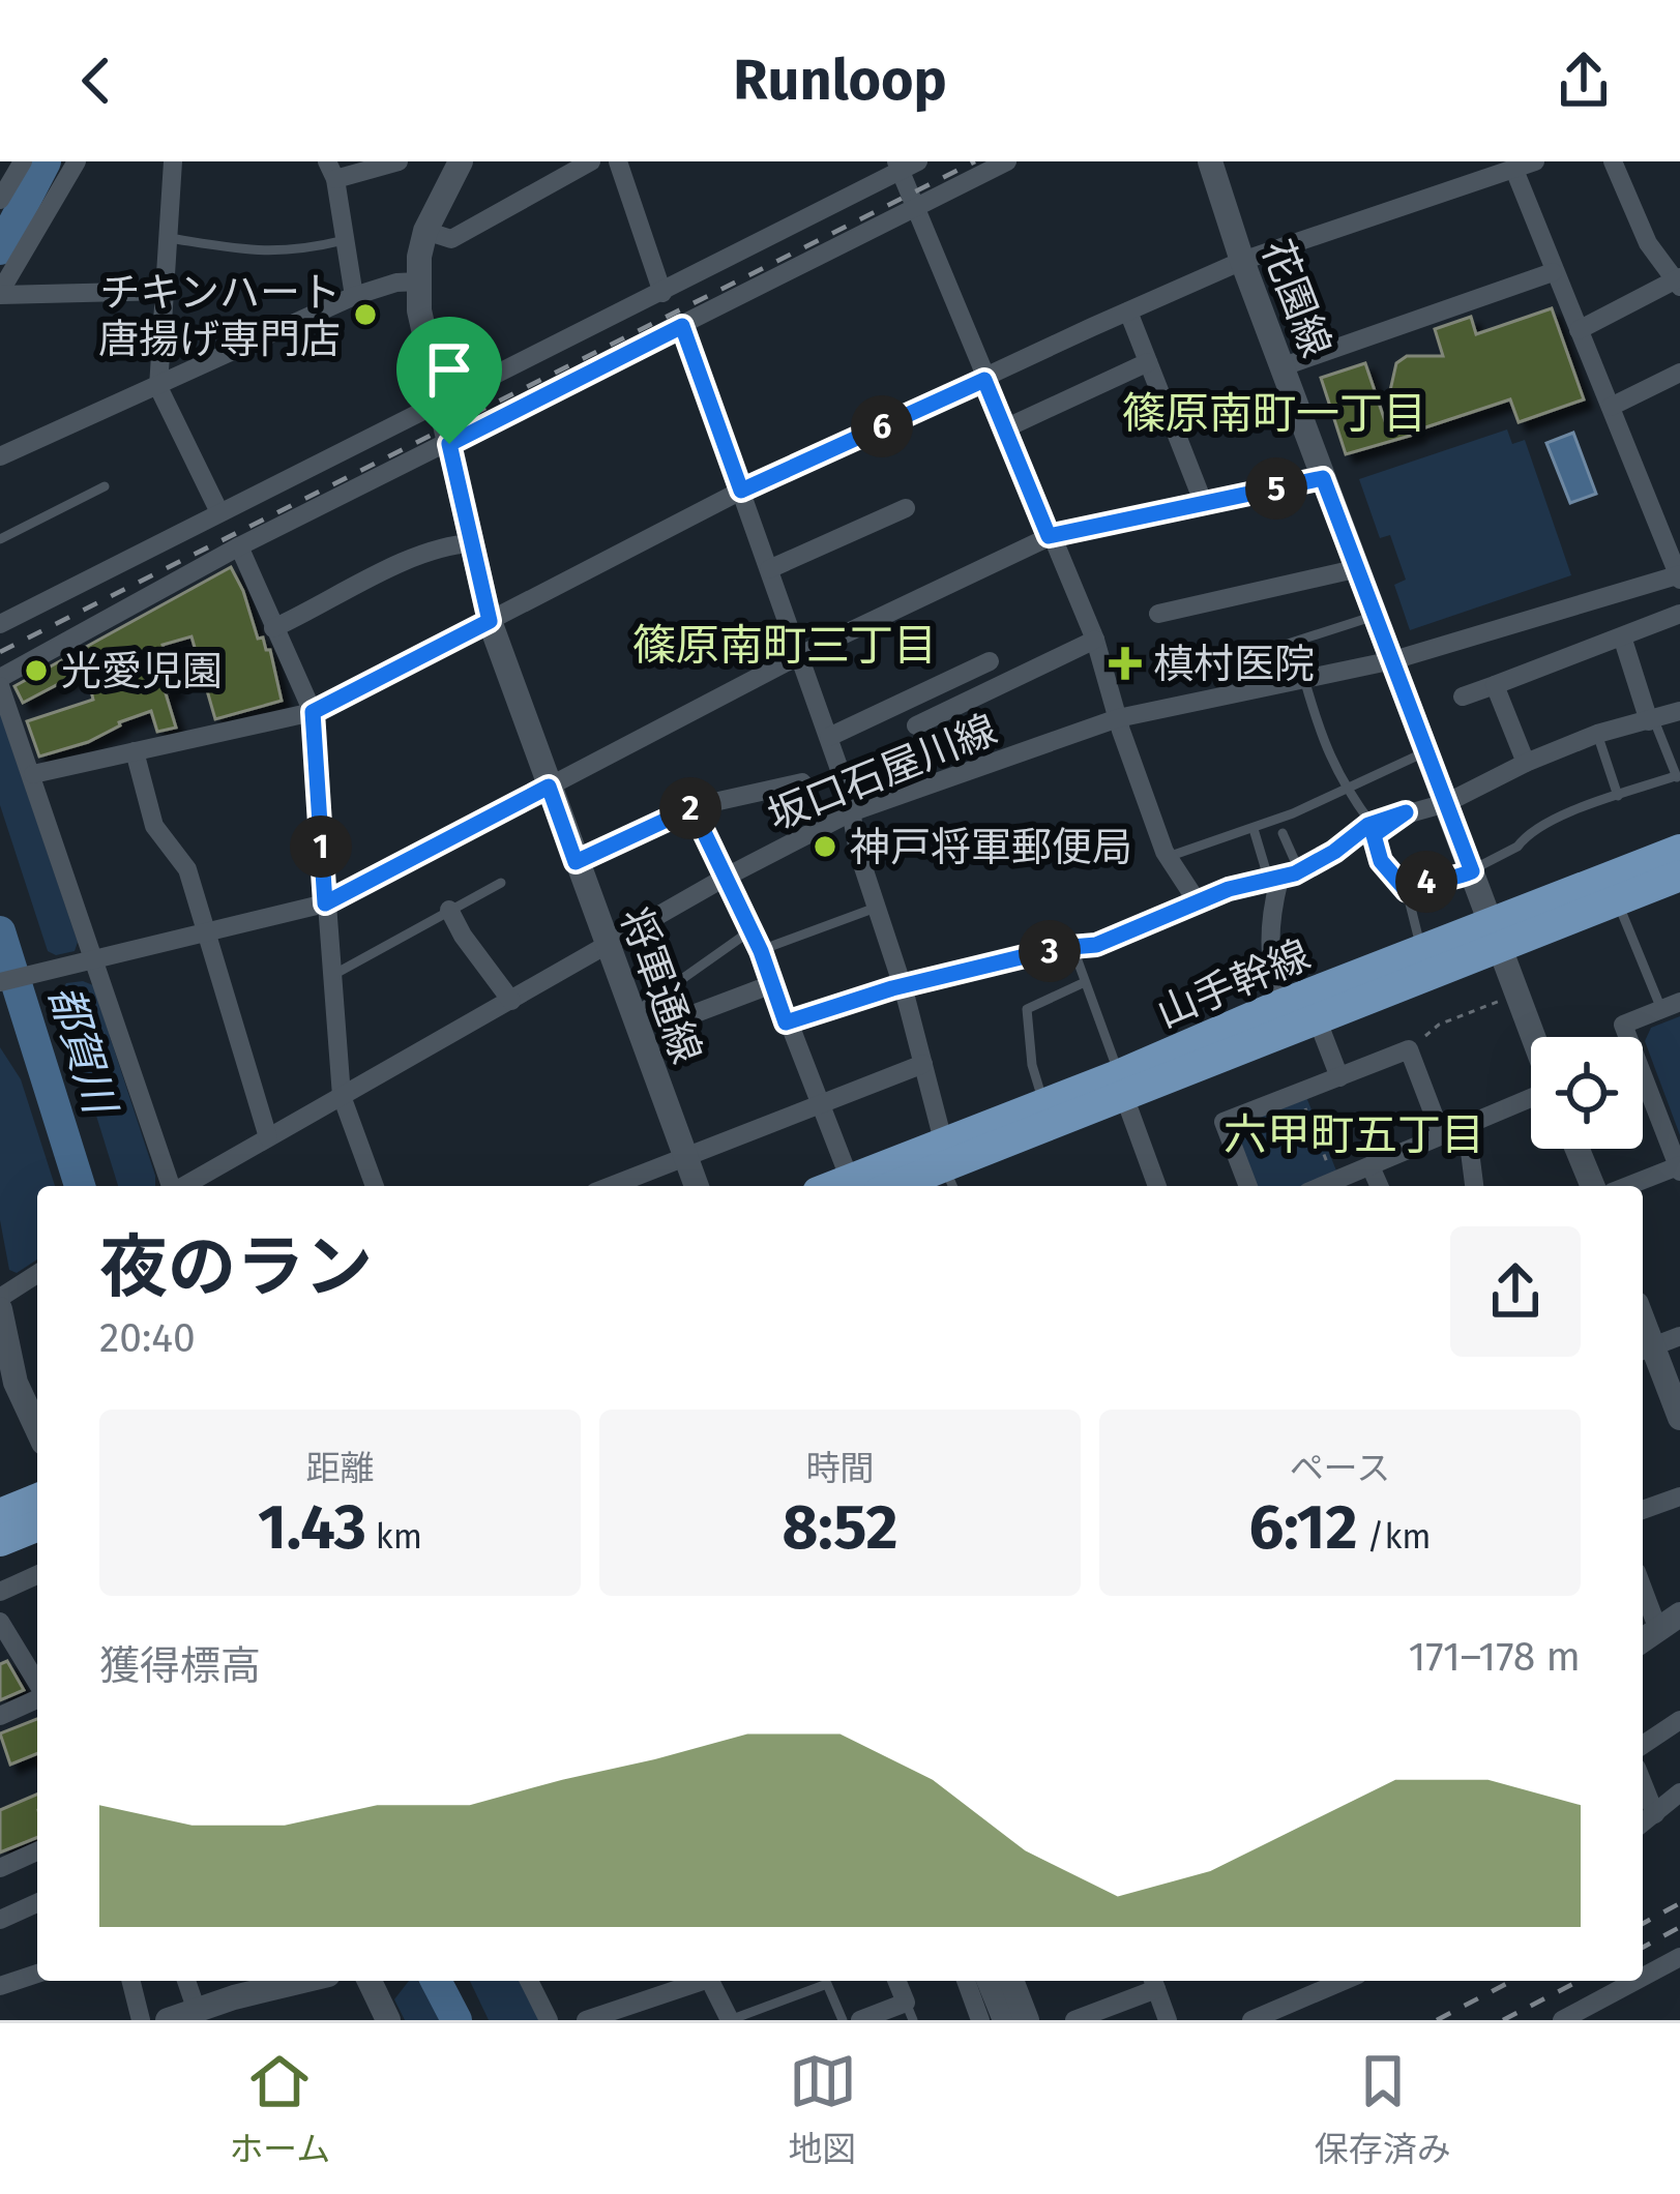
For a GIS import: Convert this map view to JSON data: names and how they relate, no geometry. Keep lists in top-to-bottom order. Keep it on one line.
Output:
{"streets":{"main road":["山手幹線"],"street":["花園線","坂口石屋川線","将軍通線"]},"crossings":[["花園線","坂口石屋川線"],["花園線","山手幹線"],["坂口石屋川線","将軍通線"]],"districts":["篠原南町一丁目","篠原南町三丁目","六甲町五丁目"],"water":["都賀川"],"places":{"other":["チキンハート 唐揚げ専門店","光愛児園","神戸将軍郵便局"],"health":["槙村医院"]},"page":{"header":"Runloop","pins":["6","5","2","1","4","3"],"heading":["夜のラン","20:40"],"stats":[["距離","1.43 km"],["時間","8:52"],["ペース","6:12 /km"]],"chart":["獲得標高","171–178 m"],"tabs":["ホーム","地図","保存済み"]}}
